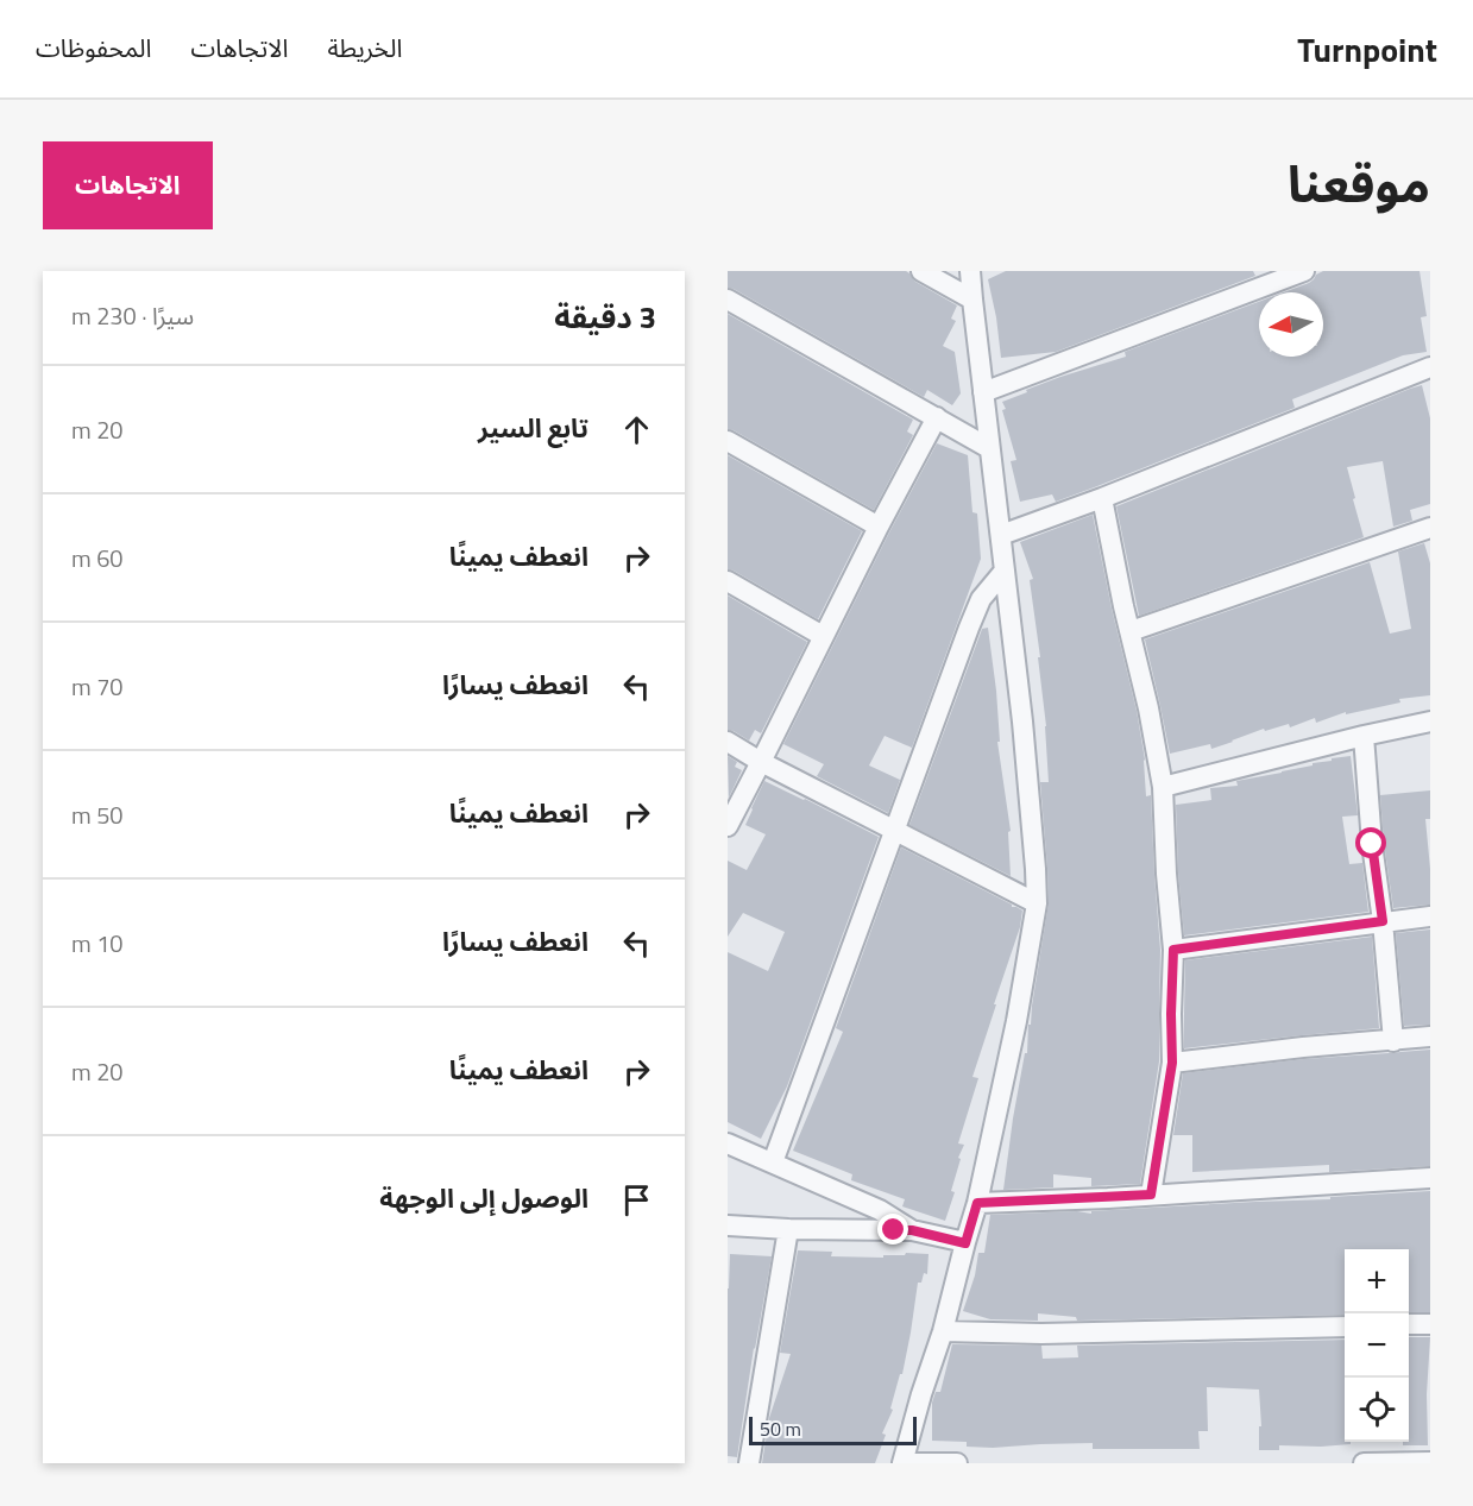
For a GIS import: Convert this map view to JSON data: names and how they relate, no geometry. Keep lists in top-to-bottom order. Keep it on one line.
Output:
{"scale_bar":"50 m","north":"left","page":{"header":"Turnpoint","nav":["الخريطة","الاتجاهات","المحفوظات"],"title":"موقعنا","buttons":"الاتجاهات","heading":["3 دقيقة","سيرًا · 230 m"],"list":[["تابع السير","20 m"],["انعطف يمينًا","60 m"],["انعطف يسارًا","70 m"],["انعطف يمينًا","50 m"],["انعطف يسارًا","10 m"],["انعطف يمينًا","20 m"],"الوصول إلى الوجهة"],"map_buttons":["+","−"],"scale":"50 m"}}
